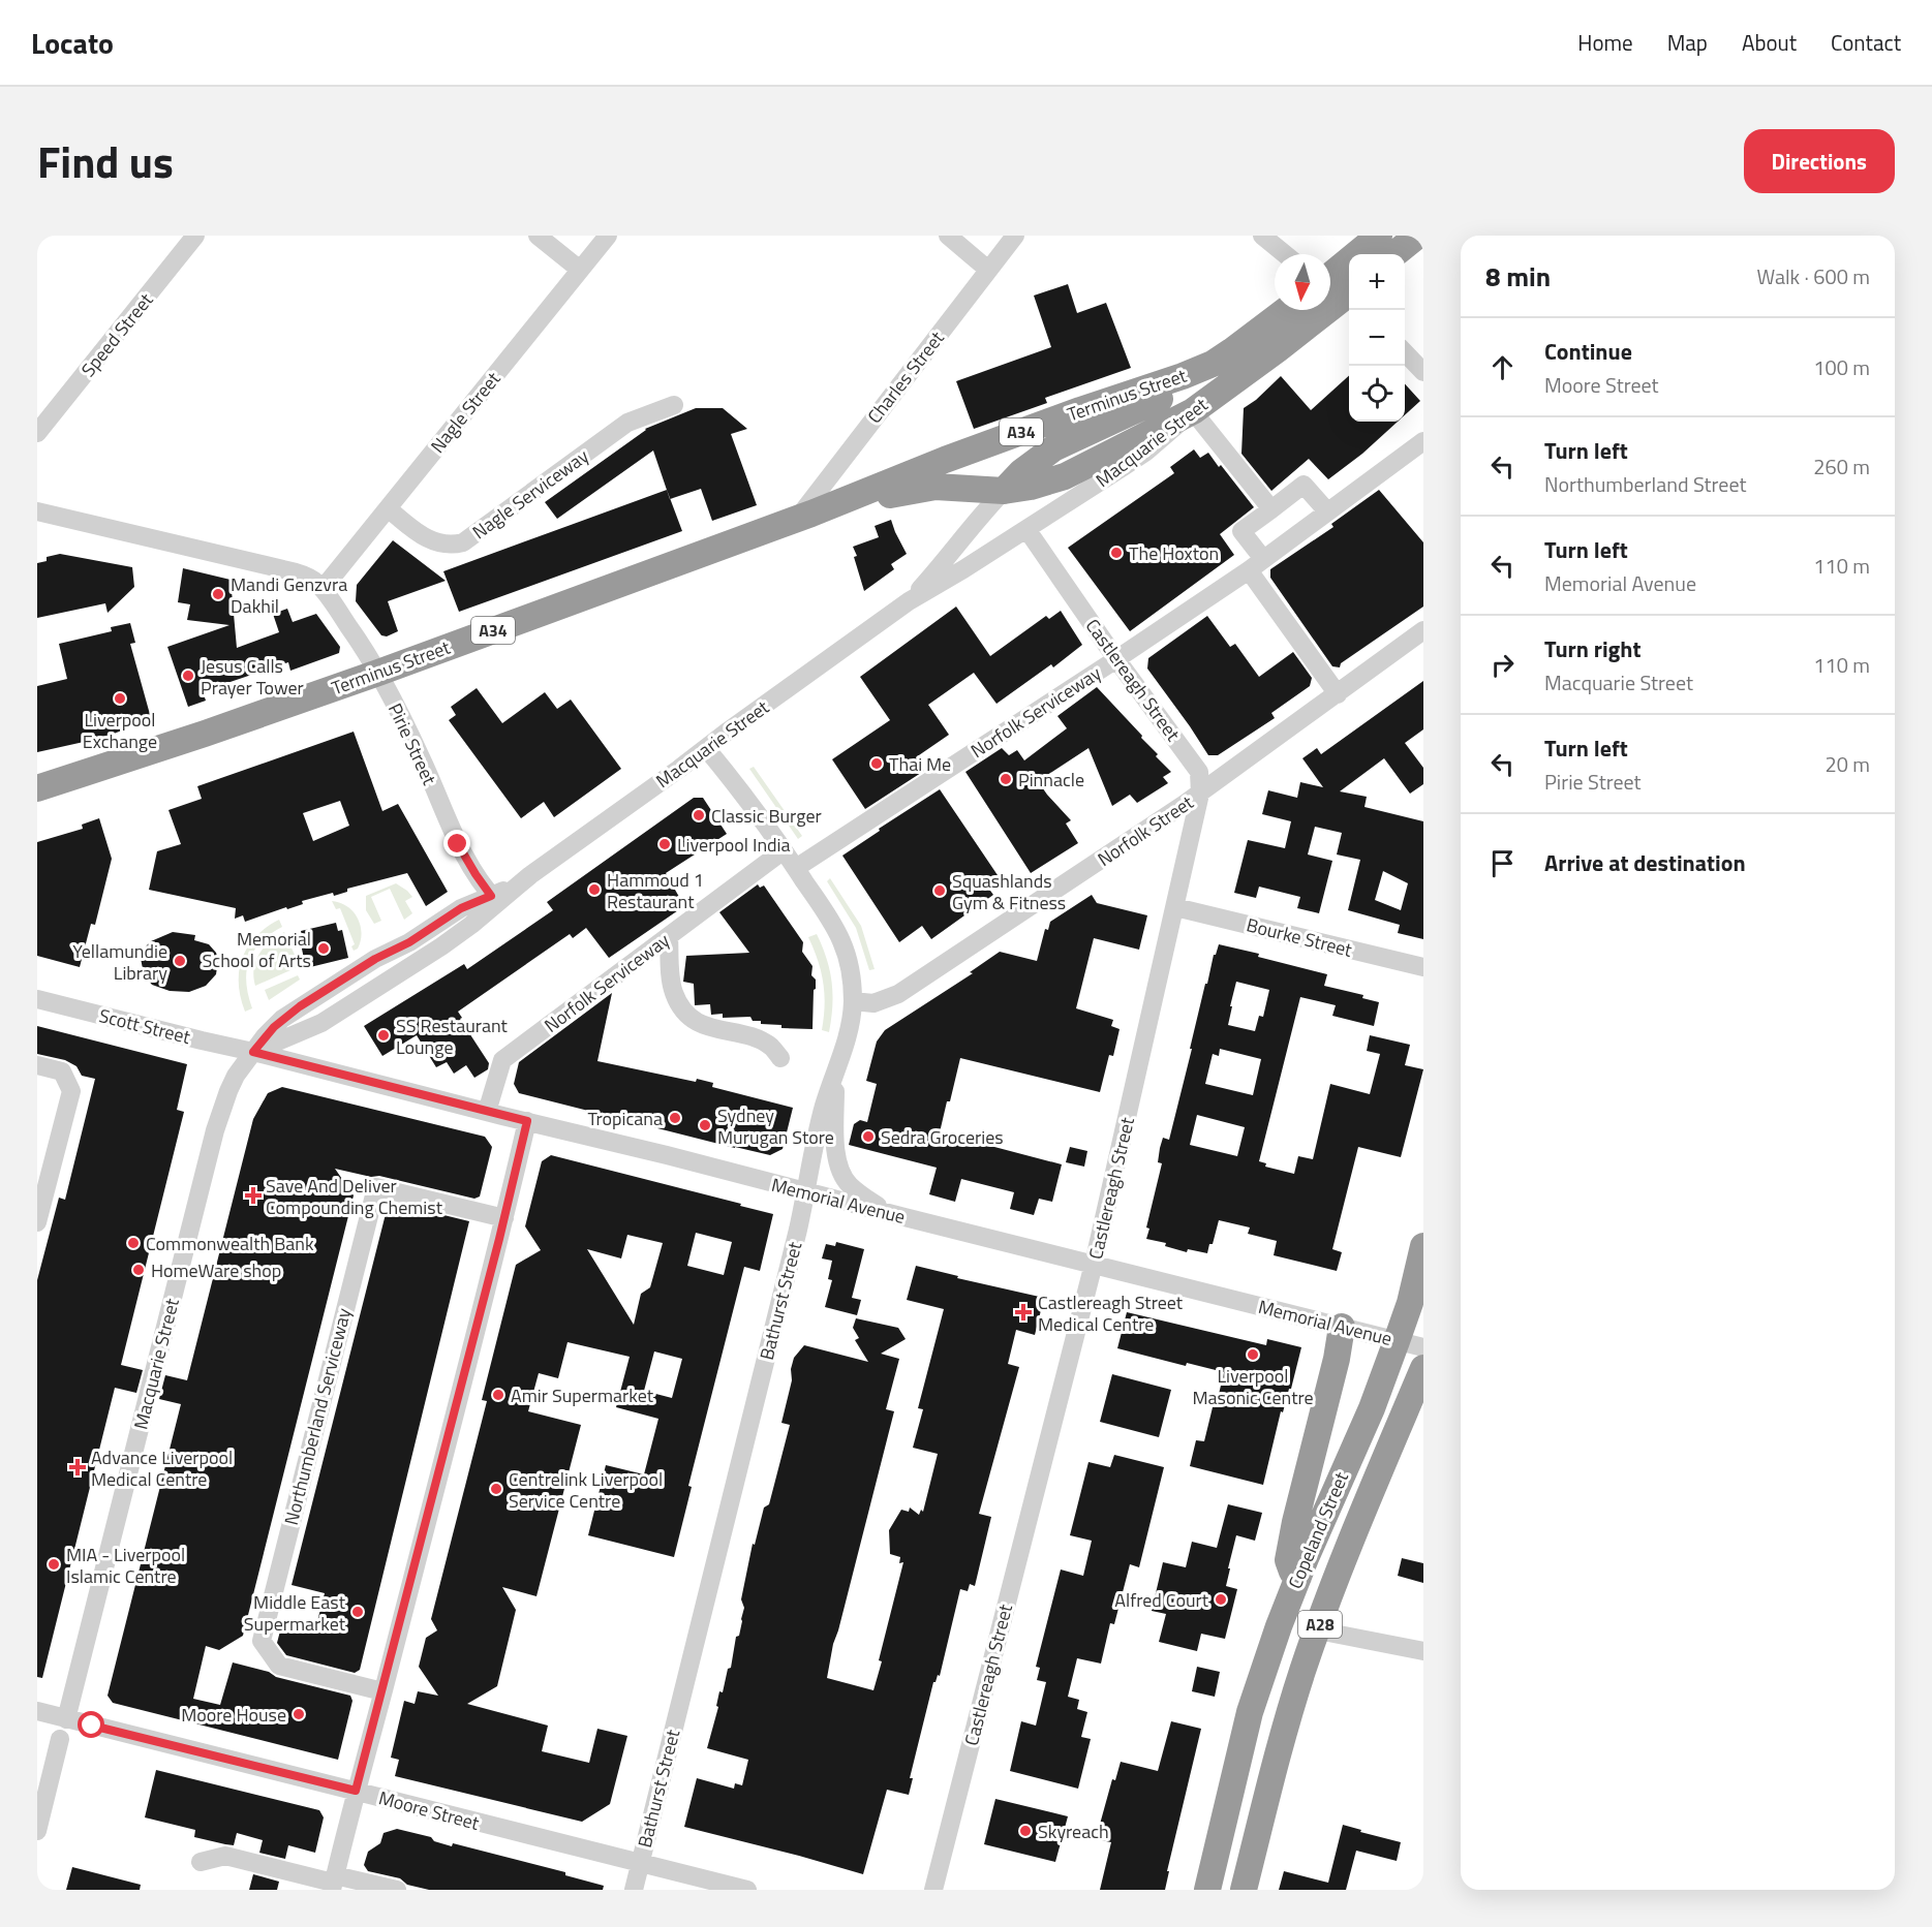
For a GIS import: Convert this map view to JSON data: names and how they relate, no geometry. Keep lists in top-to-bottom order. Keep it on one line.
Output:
{"streets":{"highway":["Terminus Street","A34","Macquarie Street","Copeland Street","A28"],"street":["Speed Street","Charles Street","Nagle Street","Nagle Serviceway","Castlereagh Street","Norfolk Serviceway","Pirie Street","Norfolk Street","Bourke Street","Scott Street","Memorial Avenue","Bathurst Street","Northumberland Serviceway","Moore Street"]},"crossings":[["Charles Street","Terminus Street"],["Terminus Street","Macquarie Street"],["Terminus Street","Pirie Street"],["Nagle Street","Nagle Serviceway"],["Nagle Street","Pirie Street"],["Macquarie Street","Castlereagh Street"],["Macquarie Street","Pirie Street"],["Macquarie Street","Scott Street"],["Macquarie Street","Memorial Avenue"],["Macquarie Street","Bathurst Street"],["Macquarie Street","Moore Street"],["Castlereagh Street","Norfolk Serviceway"],["Castlereagh Street","Norfolk Street"],["Castlereagh Street","Bourke Street"],["Castlereagh Street","Memorial Avenue"],["Norfolk Serviceway","Memorial Avenue"],["Norfolk Serviceway","Bathurst Street"],["Norfolk Street","Bathurst Street"],["Scott Street","Memorial Avenue"],["Memorial Avenue","Bathurst Street"],["Memorial Avenue","Copeland Street"],["Bathurst Street","Moore Street"]],"places":{"other":["The Hoxton","Mandi Genzvra Dakhil","Jesus Calls Prayer Tower","Liverpool Exchange","Thai Me","Pinnacle","Classic Burger","Liverpool India","Hammoud 1 Restaurant","Squashlands Gym & Fitness","Memorial School of Arts","Yellamundie Library","SS Restaurant Lounge","Tropicana","Sydney Murugan Store","Sedra Groceries","Commonwealth Bank","HomeWare shop","Liverpool Masonic Centre","Amir Supermarket","Centrelink Liverpool Service Centre","MIA - Liverpool Islamic Centre","Alfred Court","Middle East Supermarket","Moore House","Skyreach"],"health":["Save And Deliver Compounding Chemist","Castlereagh Street Medical Centre","Advance Liverpool Medical Centre"]},"north":"bottom","page":{"header":"Locato","nav":["Home","Map","About","Contact"],"title":"Find us","buttons":"Directions","heading":["8 min","Walk · 600 m"],"map_buttons":["+","−"],"list":[["Continue","Moore Street","100 m"],["Turn left","Northumberland Street","260 m"],["Turn left","Memorial Avenue","110 m"],["Turn right","Macquarie Street","110 m"],["Turn left","Pirie Street","20 m"],"Arrive at destination"]}}
